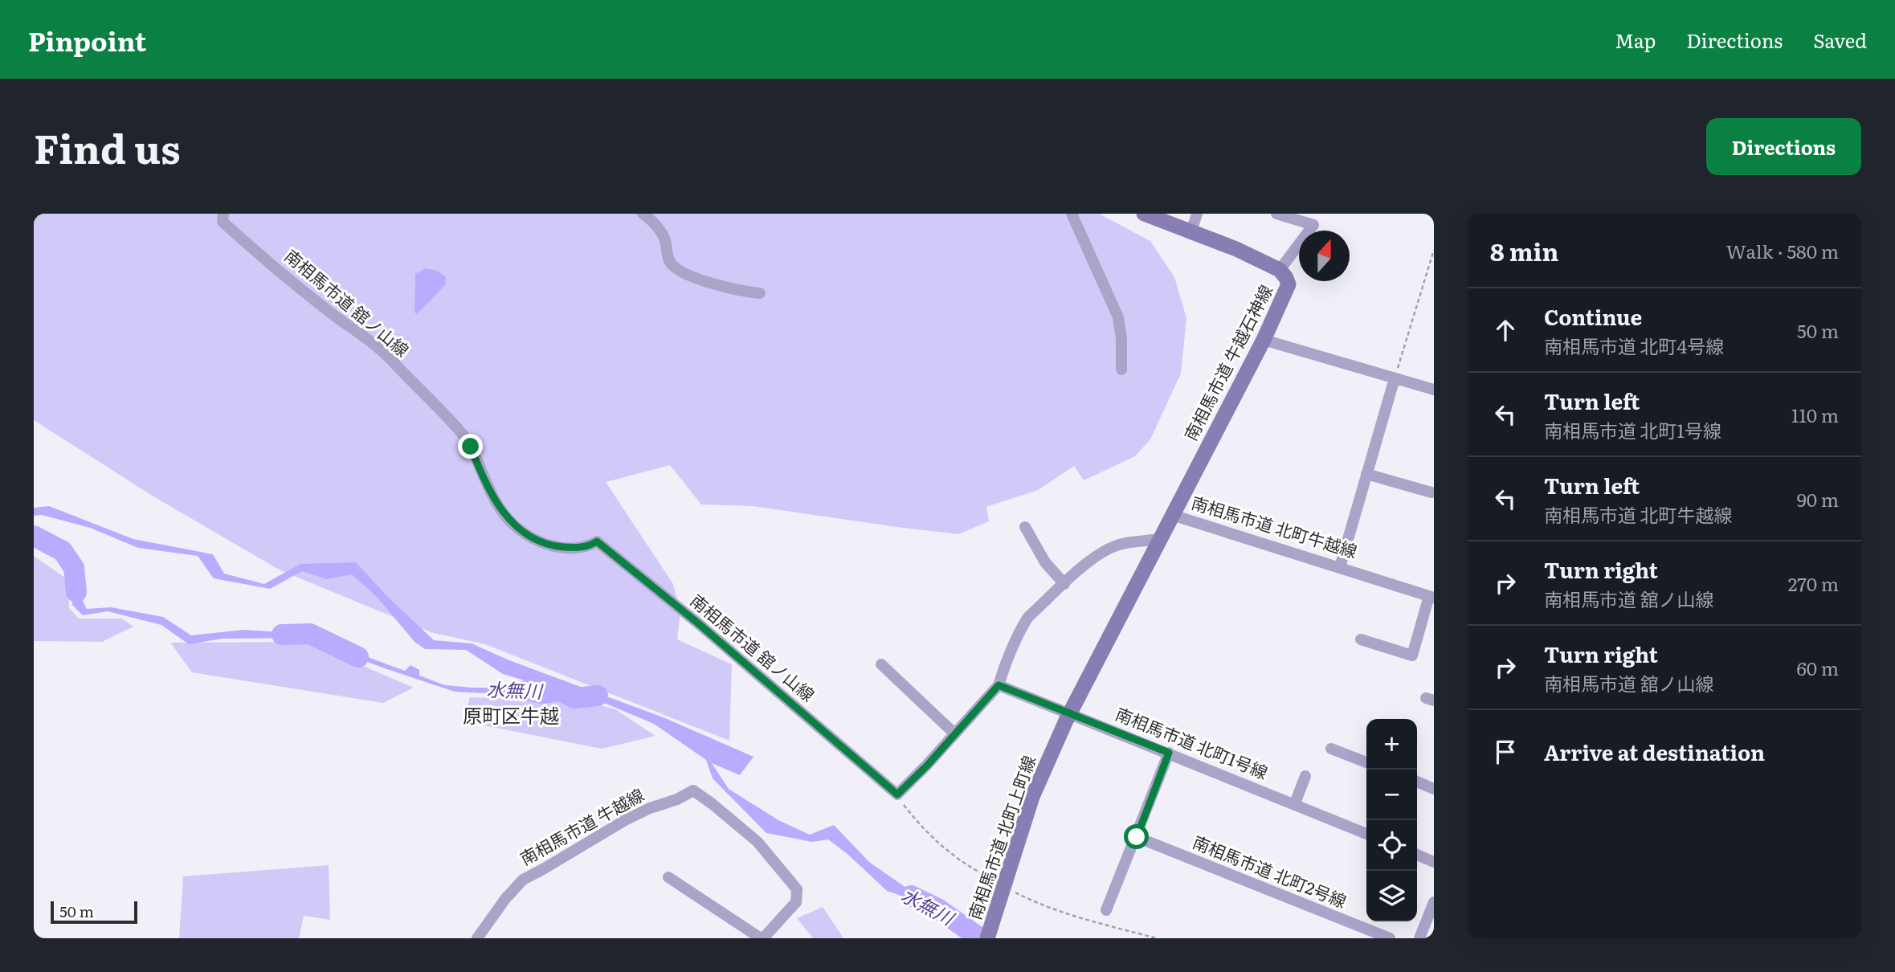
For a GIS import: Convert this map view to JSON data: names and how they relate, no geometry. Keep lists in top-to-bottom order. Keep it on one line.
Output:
{"streets":{"street":["南相馬市道 舘ノ山線","南相馬市道 牛越石神線","南相馬市道 北町牛越線","南相馬市道 北町1号線","南相馬市道 牛越線","南相馬市道 北町上町線","南相馬市道 北町2号線"]},"crossings":[["南相馬市道 牛越石神線","南相馬市道 北町牛越線"],["南相馬市道 北町牛越線","南相馬市道 北町上町線"],["南相馬市道 北町1号線","南相馬市道 北町上町線"]],"districts":["原町区牛越"],"water":["水無川"],"scale_bar":"50 m","north":"top","page":{"header":"Pinpoint","nav":["Map","Directions","Saved"],"title":"Find us","buttons":"Directions","heading":["8 min","Walk · 580 m"],"list":[["Continue","南相馬市道 北町4号線","50 m"],["Turn left","南相馬市道 北町1号線","110 m"],["Turn left","南相馬市道 北町牛越線","90 m"],["Turn right","南相馬市道 舘ノ山線","270 m"],["Turn right","南相馬市道 舘ノ山線","60 m"],"Arrive at destination"],"map_buttons":["+","−"],"scale":"50 m"}}
